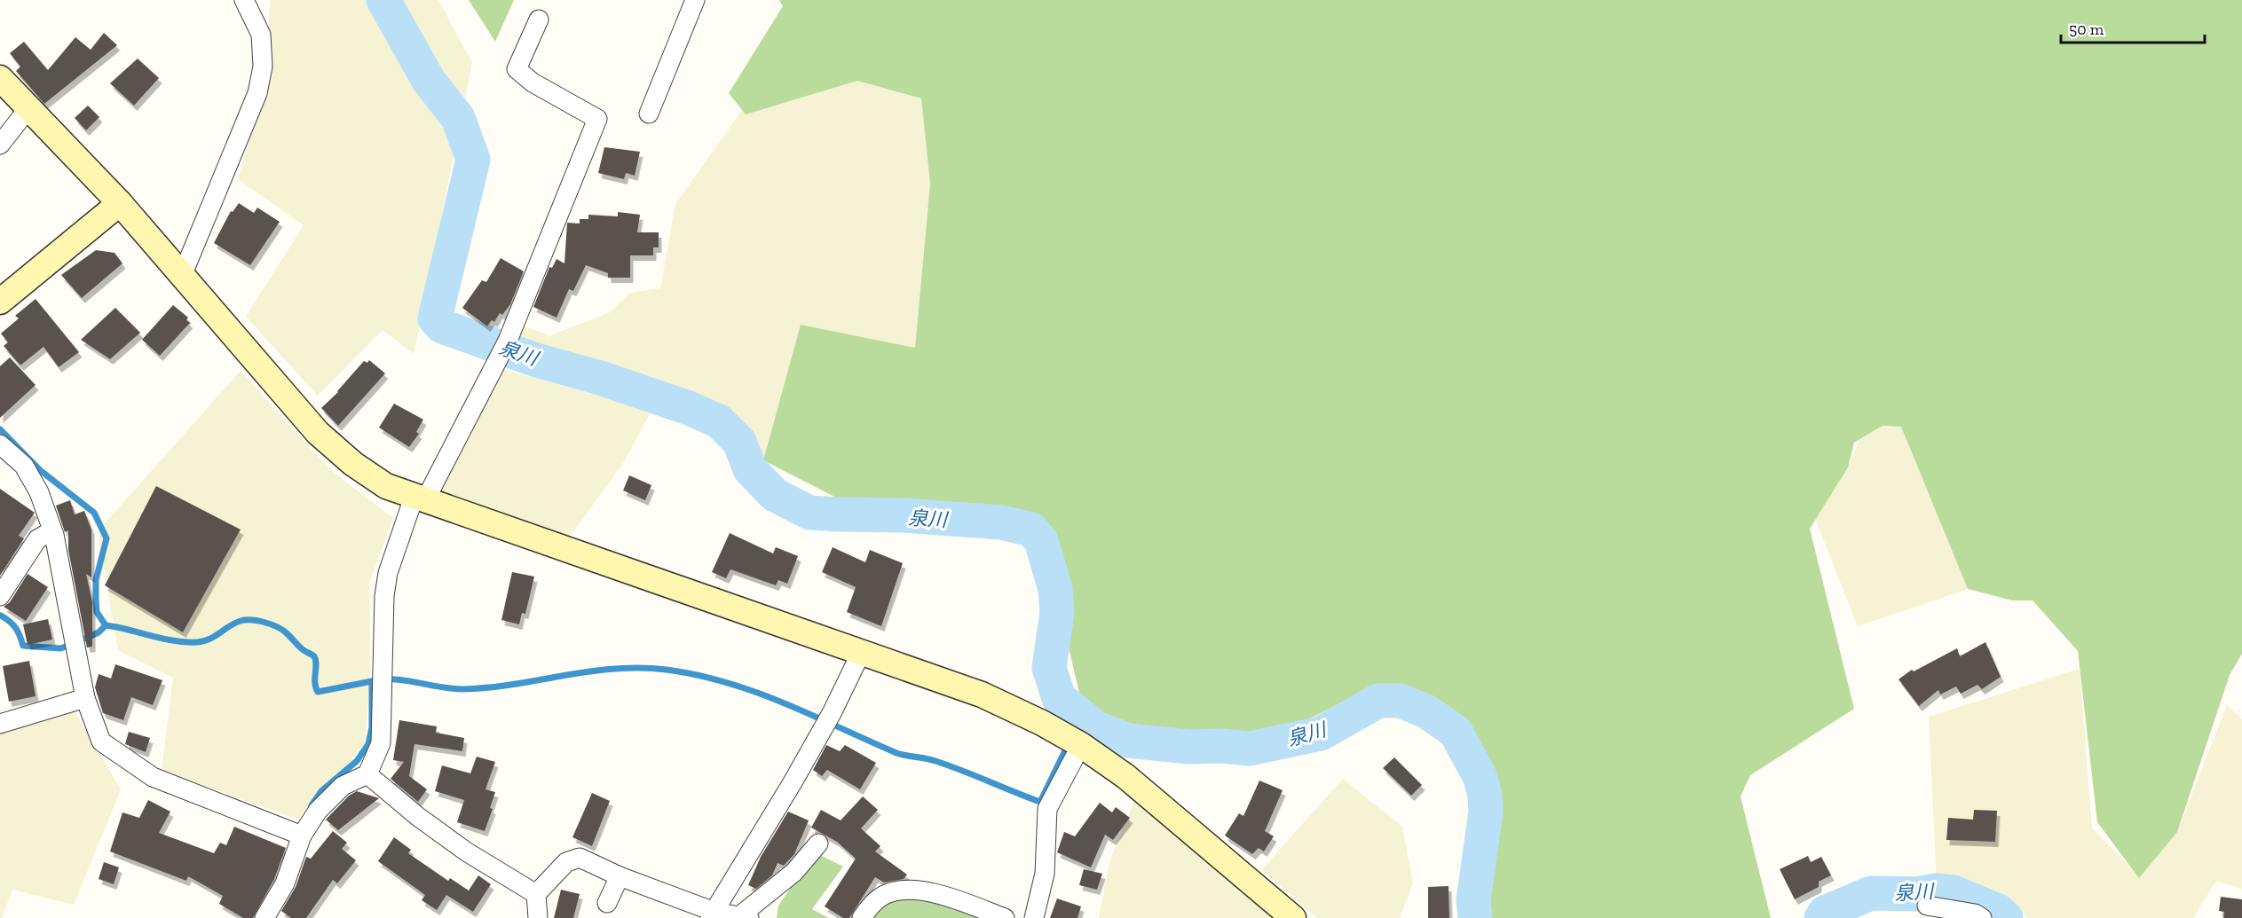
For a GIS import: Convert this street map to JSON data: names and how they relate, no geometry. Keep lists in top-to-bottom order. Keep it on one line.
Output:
{"water":["泉川"],"scale_bar":"50 m"}
